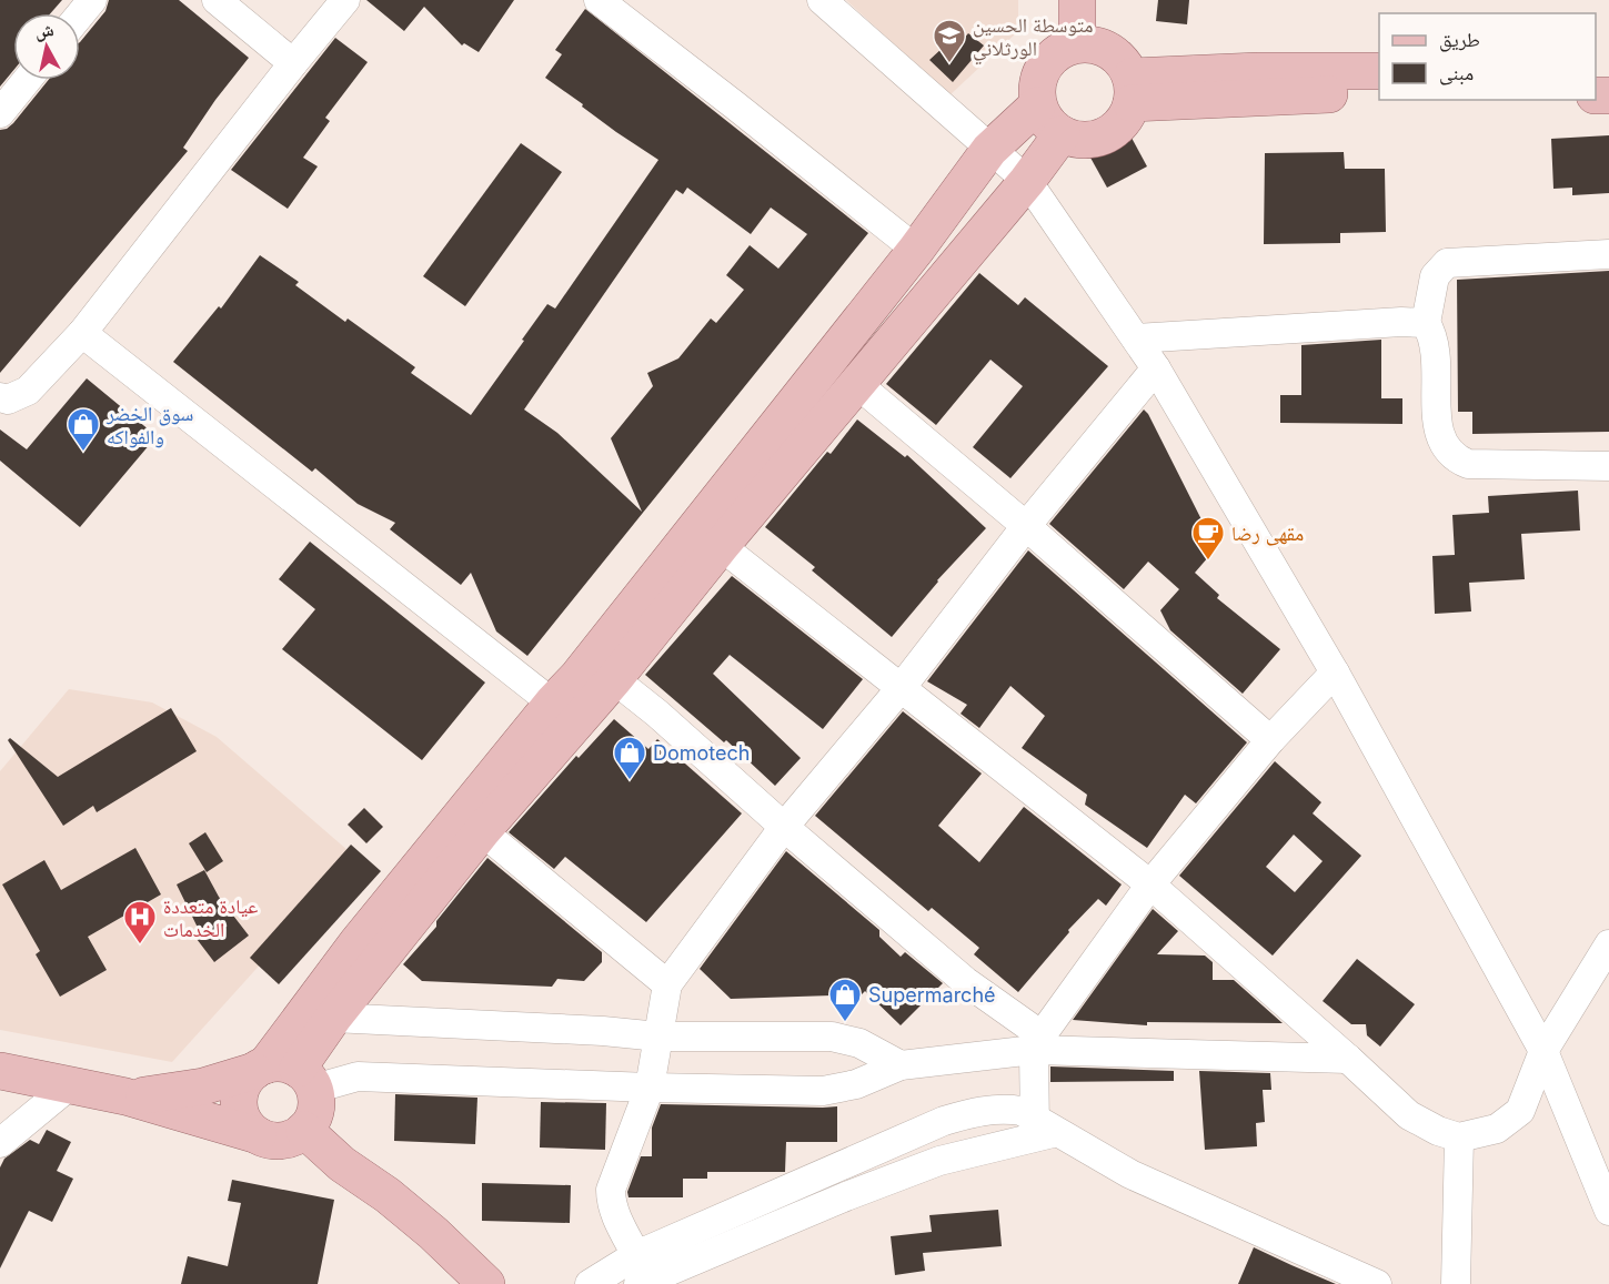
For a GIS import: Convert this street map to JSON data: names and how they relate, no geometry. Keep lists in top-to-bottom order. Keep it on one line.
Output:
{"places":{"school or university":["متوسطة الحسين الورثلاني"],"shop":["سوق الخضر والفواكه","Domotech","Supermarché"],"cafe":["مقهى رضا"],"hospital":["عيادة متعددة الخدمات"]},"legend":["طريق","مبنى"],"north":"top"}
